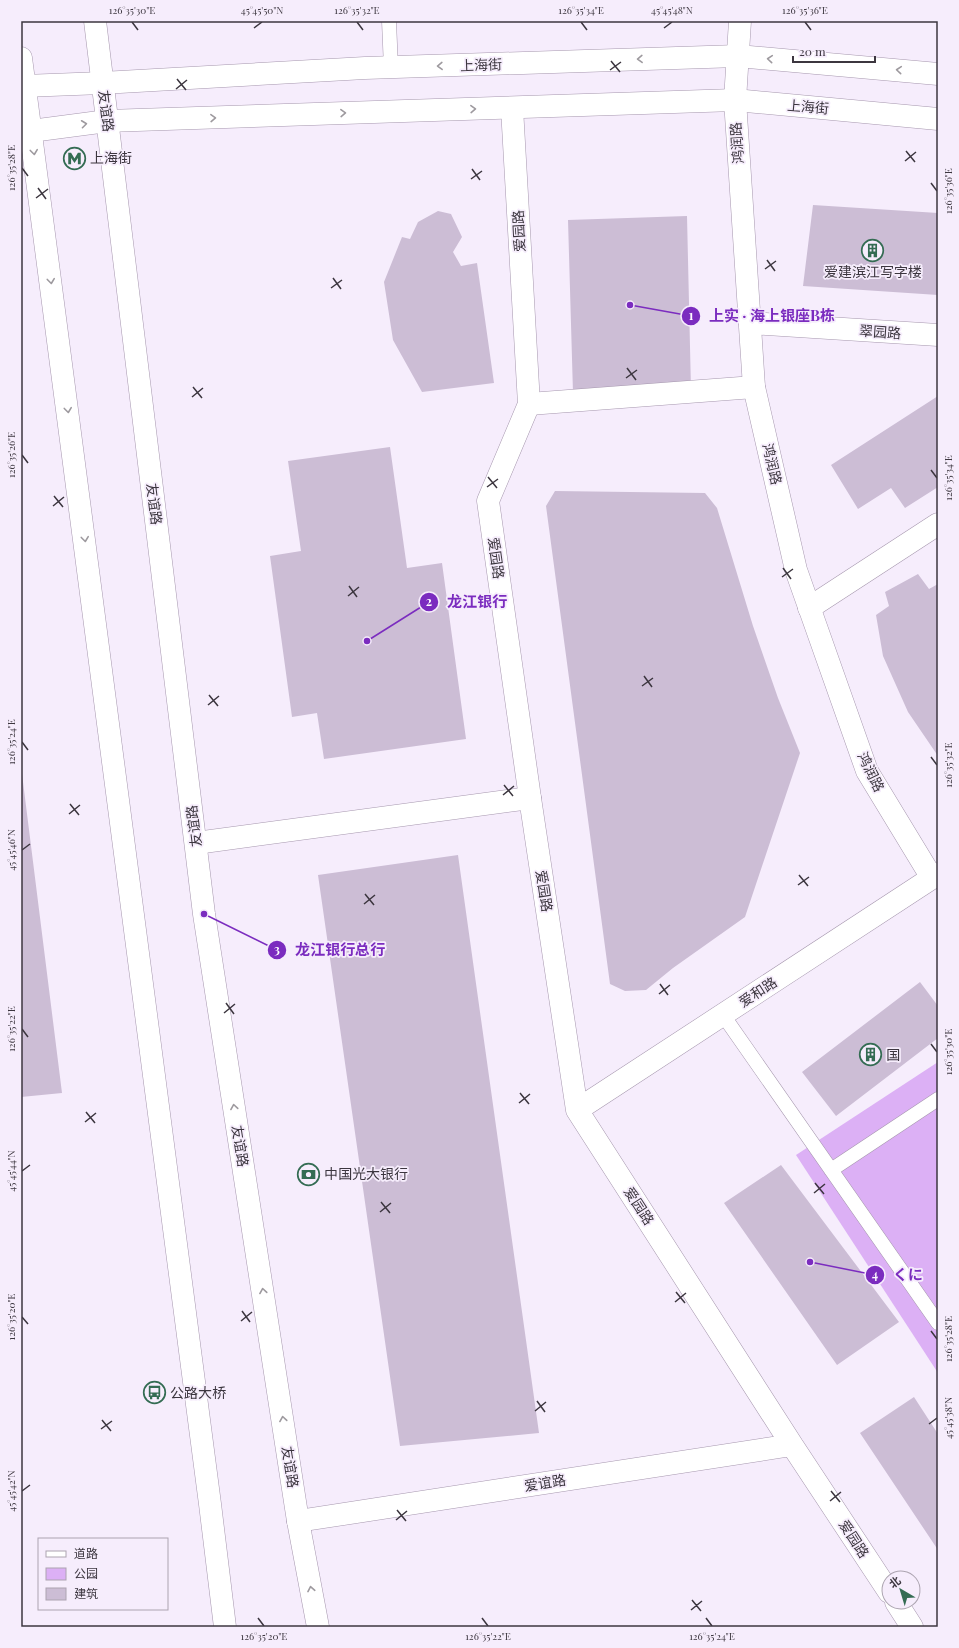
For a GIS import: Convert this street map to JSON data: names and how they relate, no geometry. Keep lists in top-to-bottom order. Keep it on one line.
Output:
{"streets":{"main road":["上海街","友谊路","鸿润路","爱园路","翠园路","爱和路","爱谊路"]},"crossings":[["上海街","友谊路"],["上海街","鸿润路"],["上海街","爱园路"],["友谊路","爱谊路"],["鸿润路","翠园路"],["鸿润路","爱和路"],["爱园路","爱和路"],["爱园路","爱谊路"]],"places":{"metro station":["上海街"],"building":["爱建滨江写字楼","国"],"other":["上实 · 海上银座B栋","龙江银行","龙江银行总行","くに"],"bank":["中国光大银行"],"bus stop":["公路大桥"]},"legend":["道路","公园","建筑"],"scale_bar":"20 m","north":"top left","coordinates":["126°35'30\"E","45°45'50\"N","126°35'32\"E","126°35'34\"E","45°45'48\"N","126°35'36\"E","126°35'28\"E","126°35'26\"E","126°35'24\"E","45°45'46\"N","126°35'22\"E","45°45'44\"N","126°35'20\"E","45°45'38\"N","45°45'42\"N"]}
